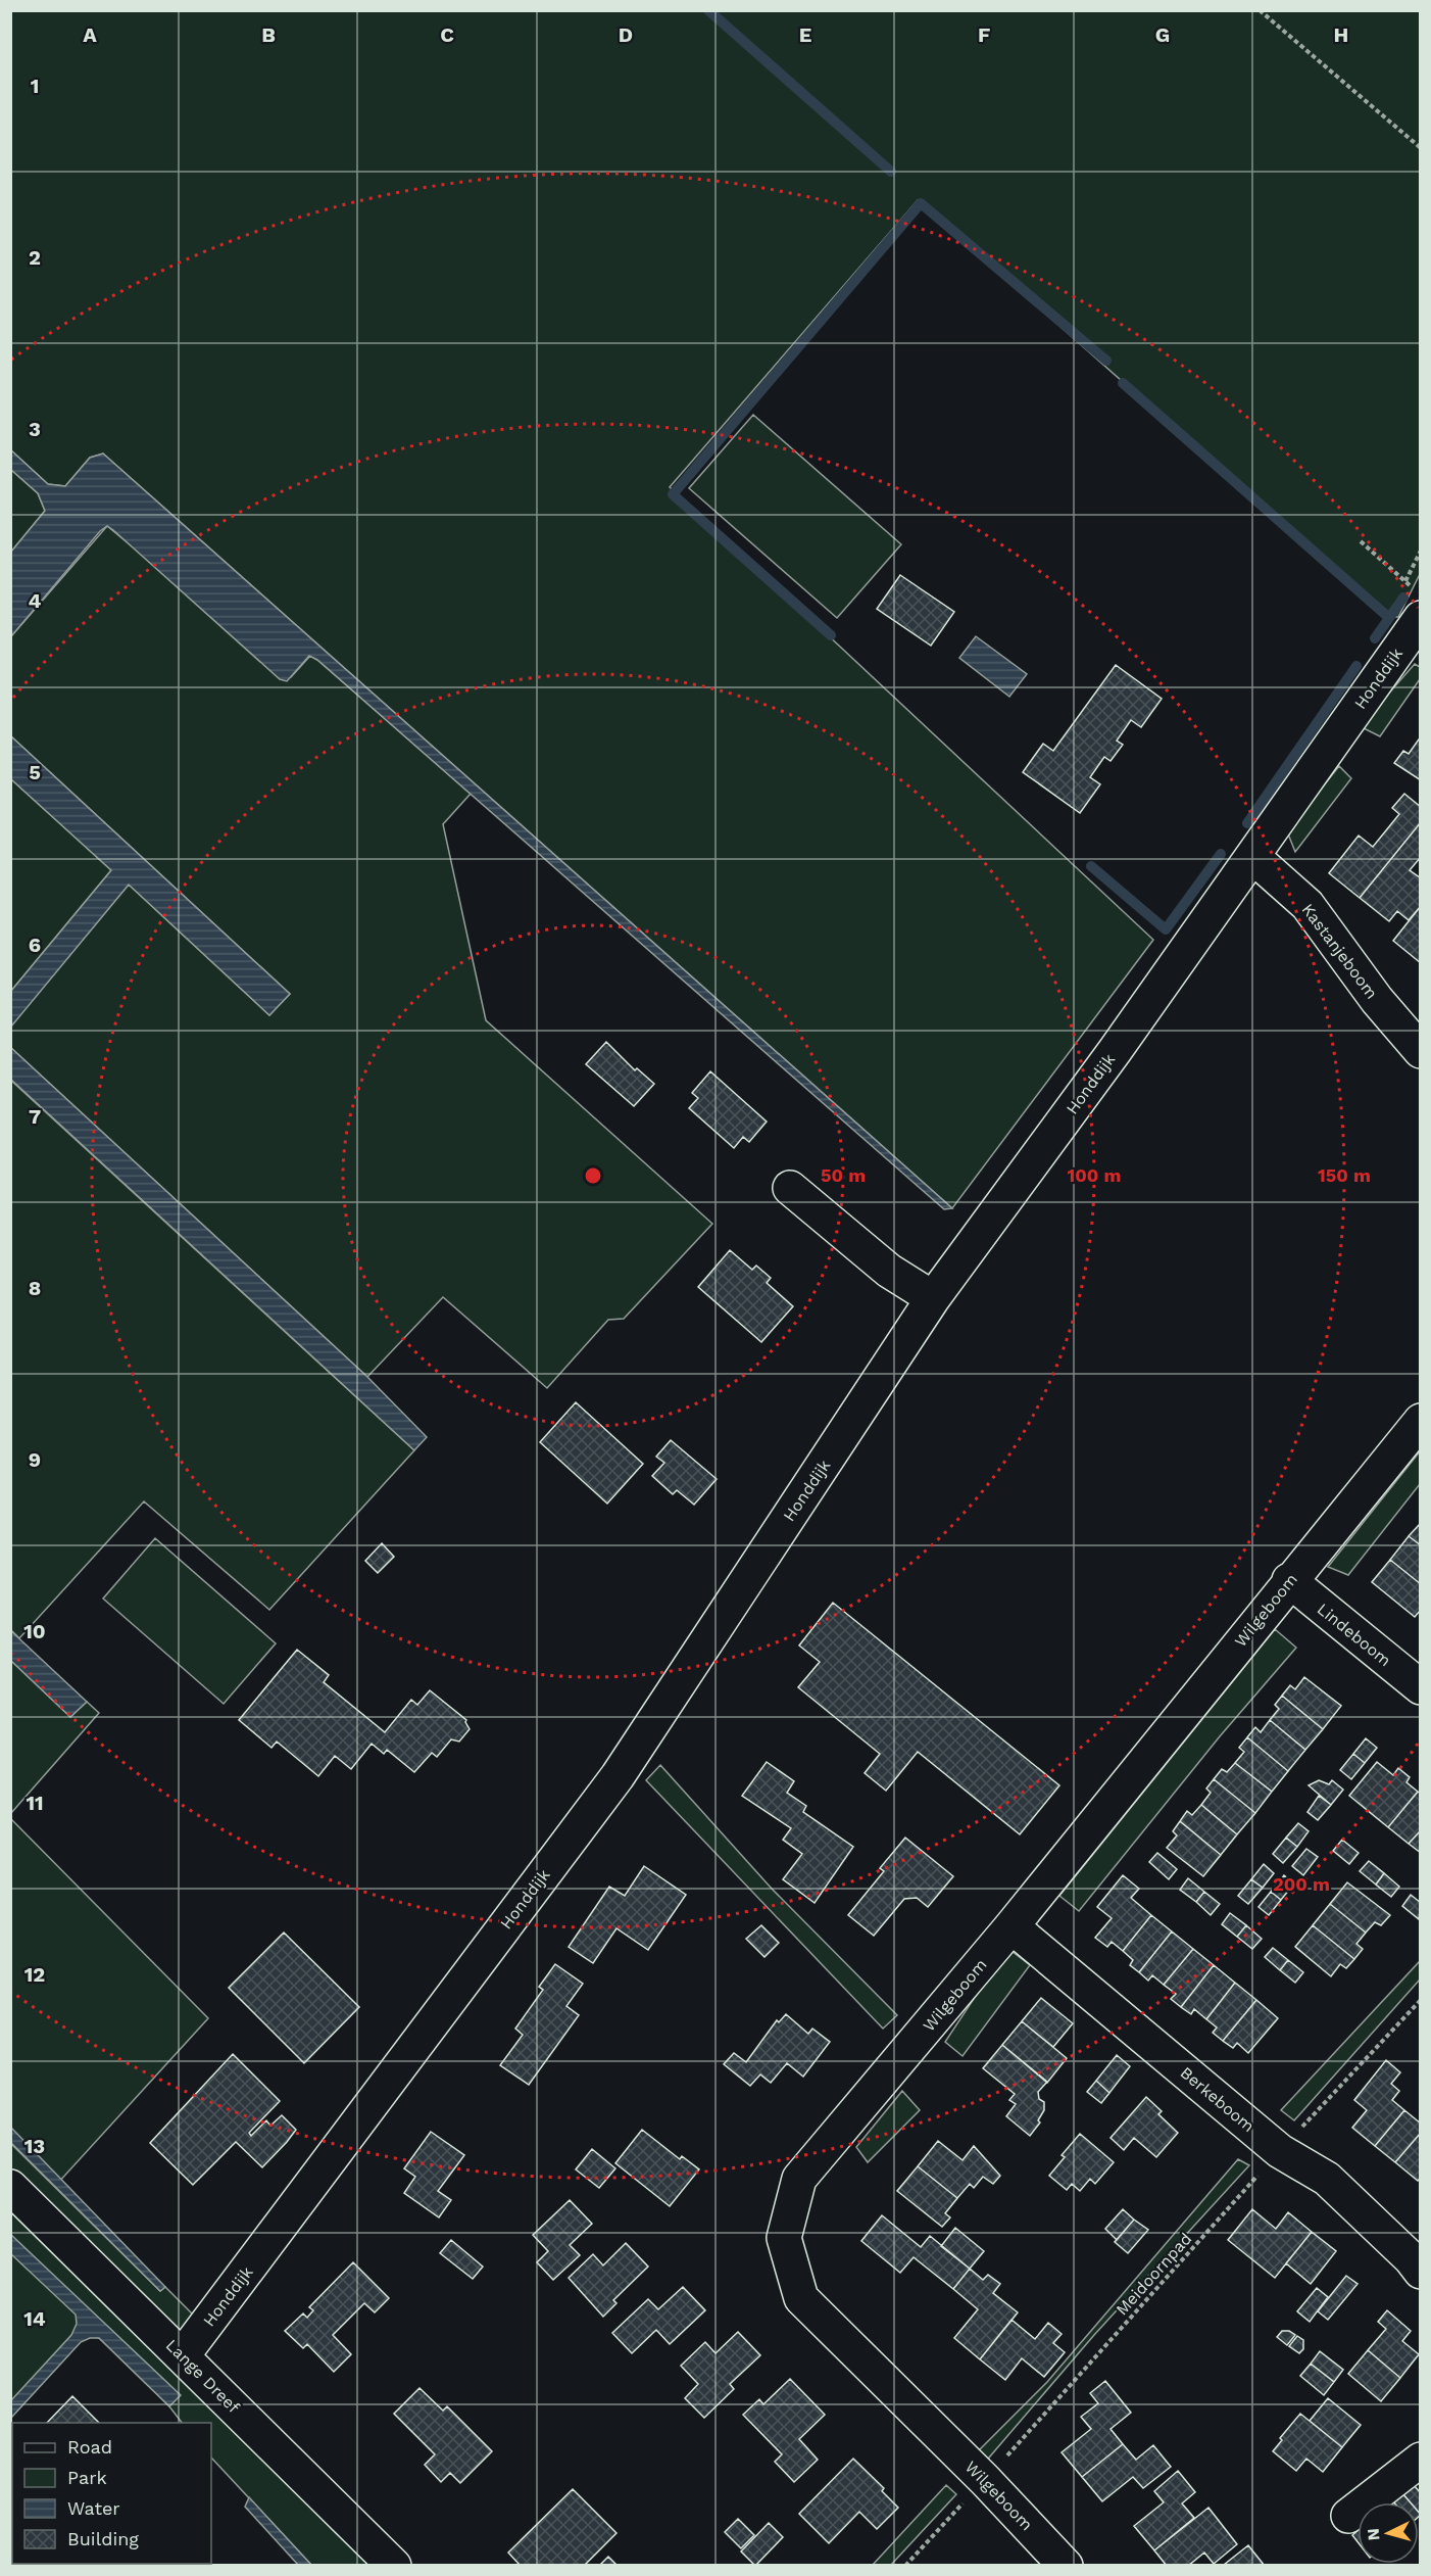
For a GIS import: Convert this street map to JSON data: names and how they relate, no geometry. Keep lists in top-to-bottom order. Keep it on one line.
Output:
{"streets":{"street":["Honddijk","Kastanjeboom","Wilgeboom","Lindeboom","Berkeboom","Lange Dreef"],"path":["Meidoornpad"]},"crossings":[["Honddijk","Kastanjeboom"],["Honddijk","Lange Dreef"],["Wilgeboom","Lindeboom"],["Wilgeboom","Berkeboom"],["Wilgeboom","Meidoornpad"],["Berkeboom","Meidoornpad"]],"legend":["Road","Park","Water","Building"],"north":"left","grid":{"columns":["A","B","C","D","E","F","G","H"],"rows":["1","2","3","4","5","6","7","8","9","10","11","12","13","14"]},"rings":["50 m","100 m","150 m","200 m"]}
